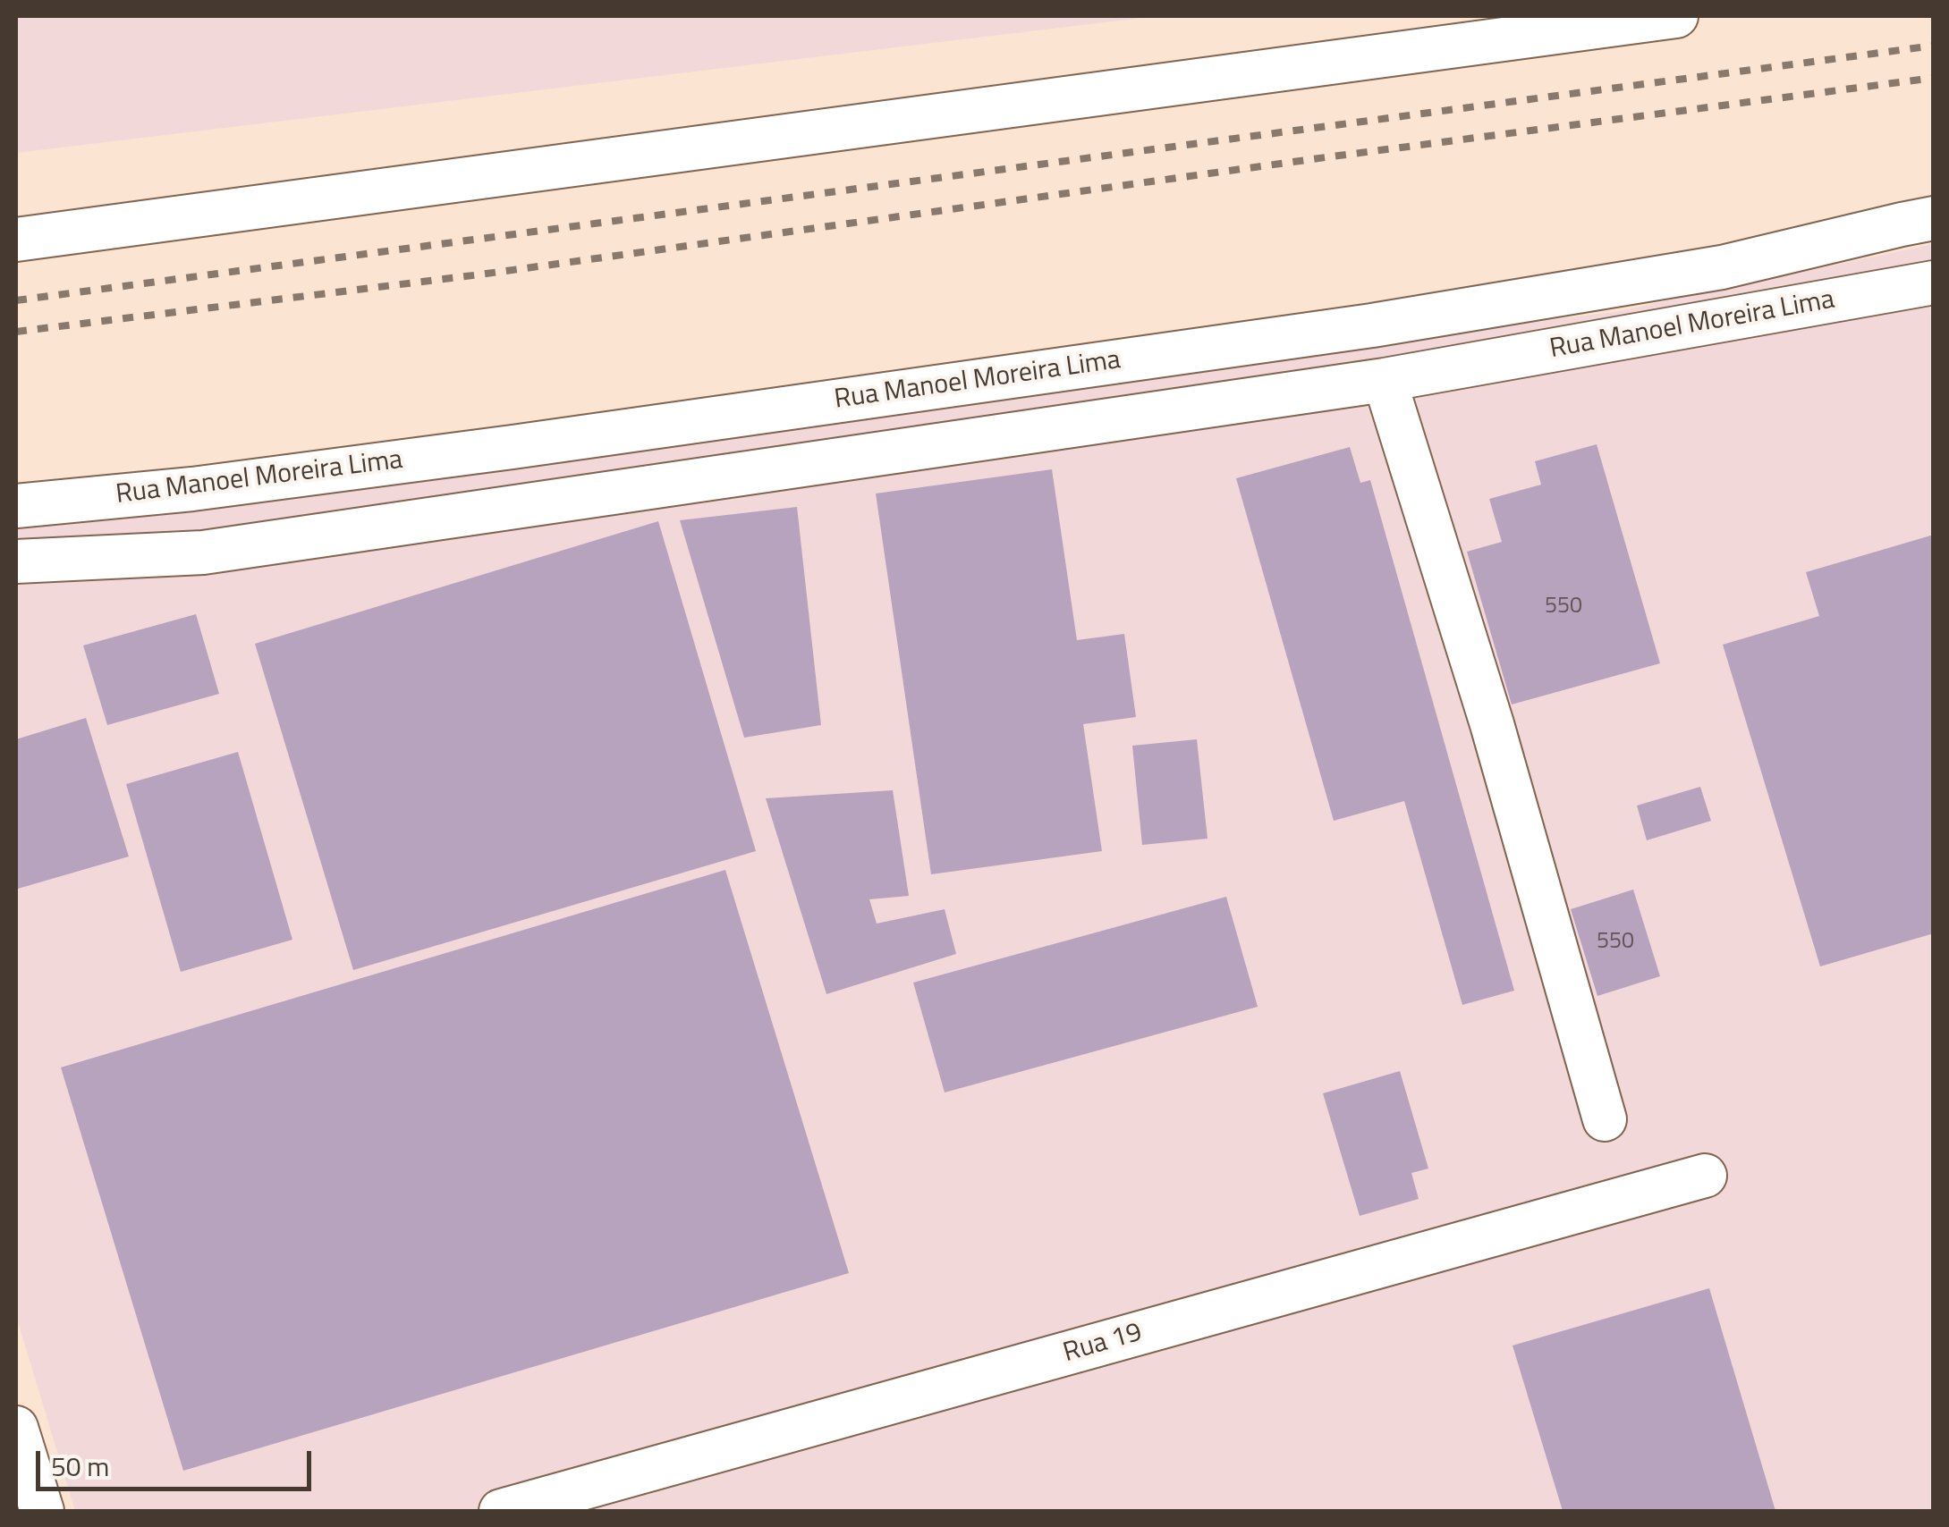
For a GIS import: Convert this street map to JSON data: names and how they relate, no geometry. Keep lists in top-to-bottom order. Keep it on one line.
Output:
{"streets":{"street":["Rua Manoel Moreira Lima","Rua 19"]},"house_numbers":["550","550"],"scale_bar":"50 m"}
